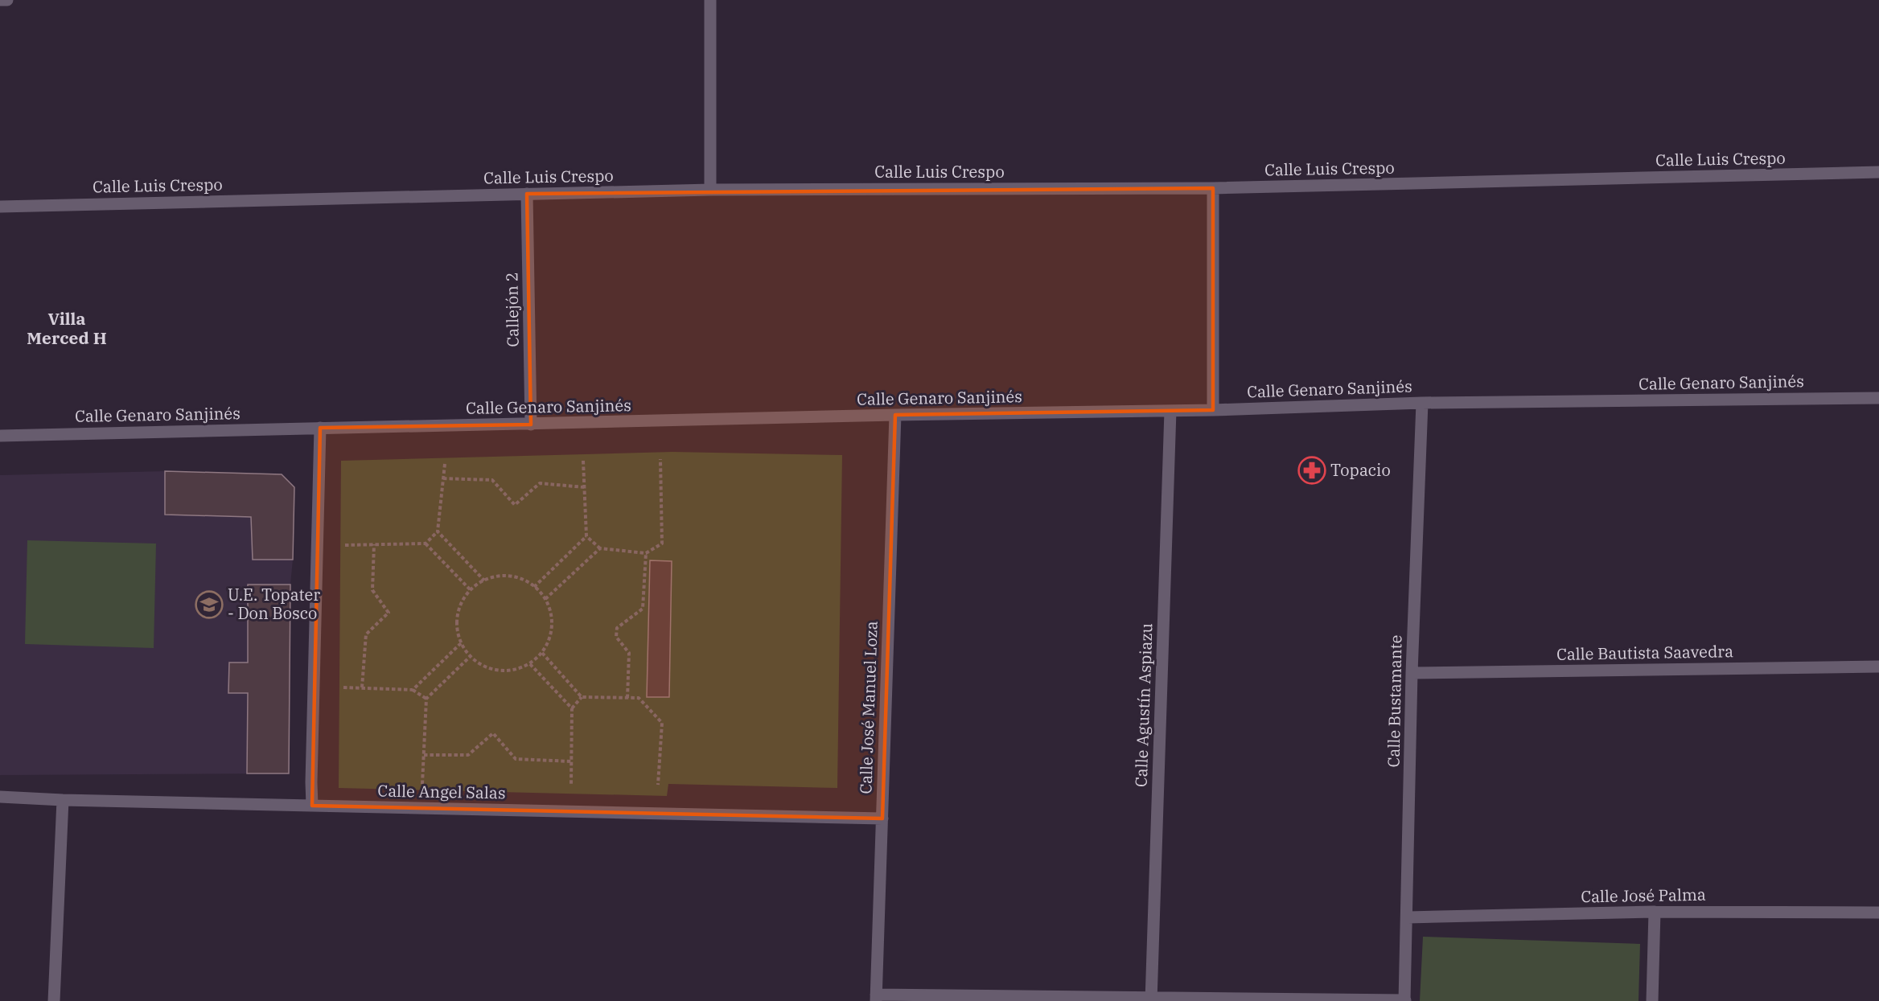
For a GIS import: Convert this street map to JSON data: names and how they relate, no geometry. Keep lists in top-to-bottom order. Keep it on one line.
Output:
{"streets":{"street":["Calle Luis Crespo","Callejón 2","Calle Genaro Sanjinés","Calle Bautista Saavedra","Calle Bustamante","Calle Agustín Aspiazu","Calle José Manuel Loza","Calle Angel Salas","Calle José Palma"]},"crossings":[["Calle Luis Crespo","Callejón 2"],["Callejón 2","Calle Genaro Sanjinés"],["Calle Genaro Sanjinés","Calle Bustamante"],["Calle Genaro Sanjinés","Calle Agustín Aspiazu"],["Calle Genaro Sanjinés","Calle José Manuel Loza"],["Calle Bautista Saavedra","Calle Bustamante"],["Calle Bustamante","Calle José Palma"],["Calle José Manuel Loza","Calle Angel Salas"]],"districts":["Villa Merced H"],"places":{"pharmacy":["Topacio"],"school or university":["U.E. Topater - Don Bosco"]}}
